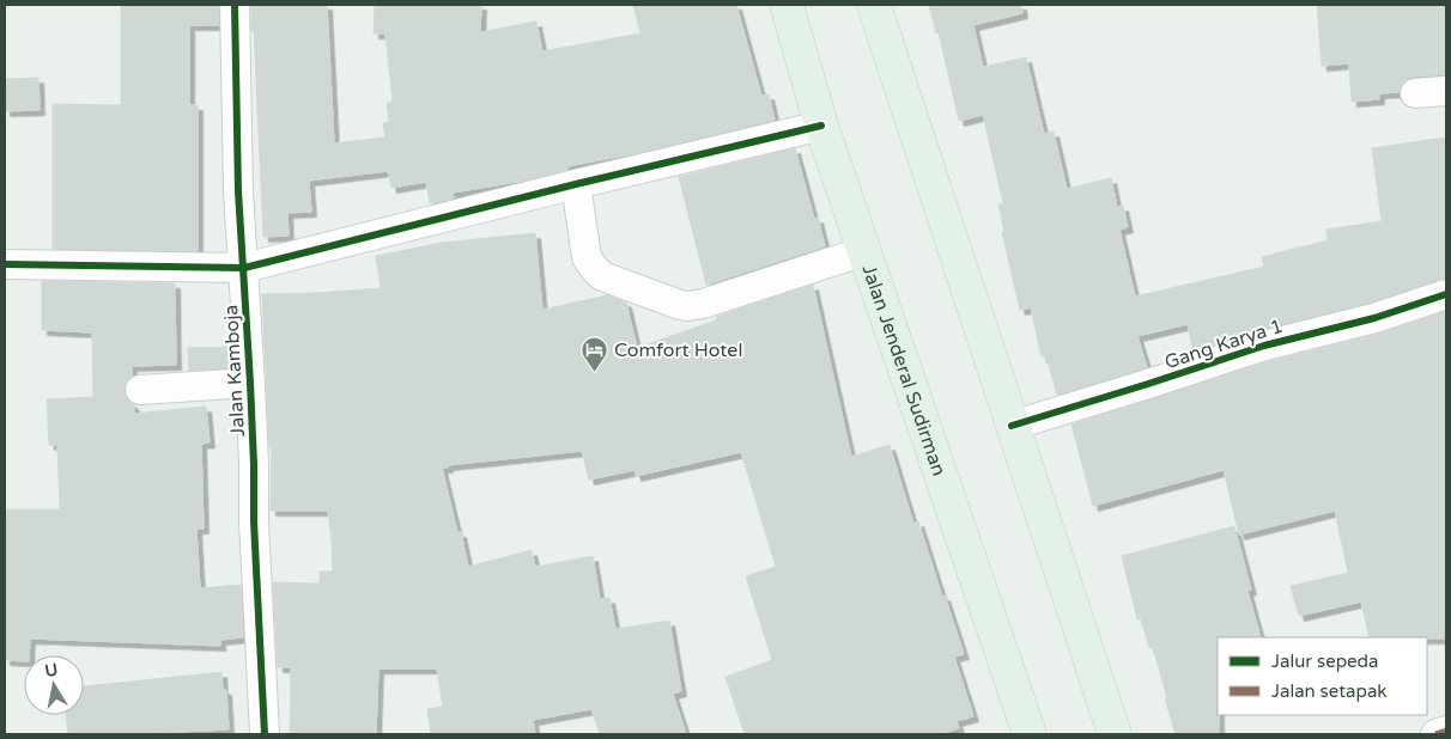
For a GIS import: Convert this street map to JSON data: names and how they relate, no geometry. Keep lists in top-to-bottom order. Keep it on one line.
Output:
{"streets":{"main road":["Jalan Jenderal Sudirman"],"street":["Gang Karya 1","Jalan Kamboja"]},"places":{"hotel":["Comfort Hotel"]},"legend":["Jalur sepeda","Jalan setapak"],"north":"top"}
